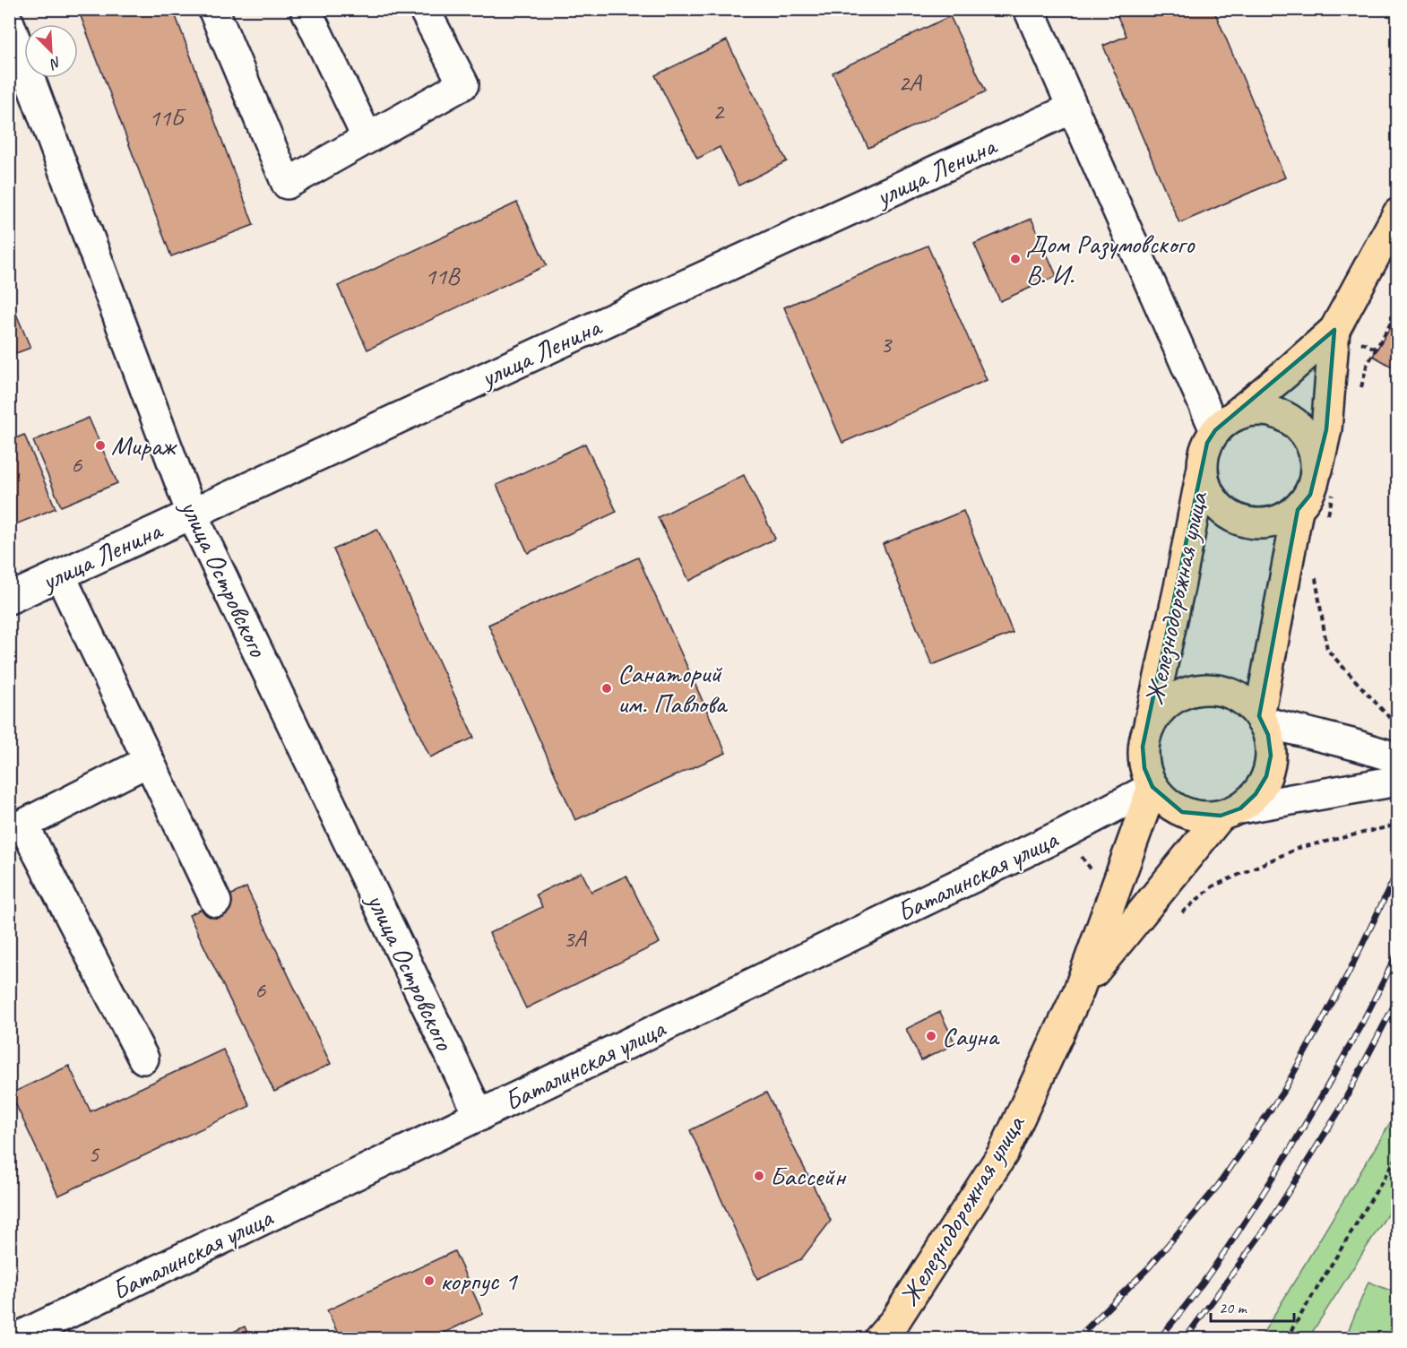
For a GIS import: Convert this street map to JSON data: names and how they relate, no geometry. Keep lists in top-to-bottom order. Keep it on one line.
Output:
{"streets":{"main road":["Железнодорожная улица"],"street":["улица Ленина","улица Островского","Баталинская улица"]},"crossings":[["улица Ленина","улица Островского"],["улица Островского","Баталинская улица"],["Железнодорожная улица","Баталинская улица"]],"places":["Дом Разумовского В. И.","Мираж","Санаторий им. Павлова","Сауна","Бассейн","корпус 1"],"house_numbers":["2А","2","11Б","11В","3","6","3А","6","5"],"scale_bar":"20 m","north":"bottom right"}
